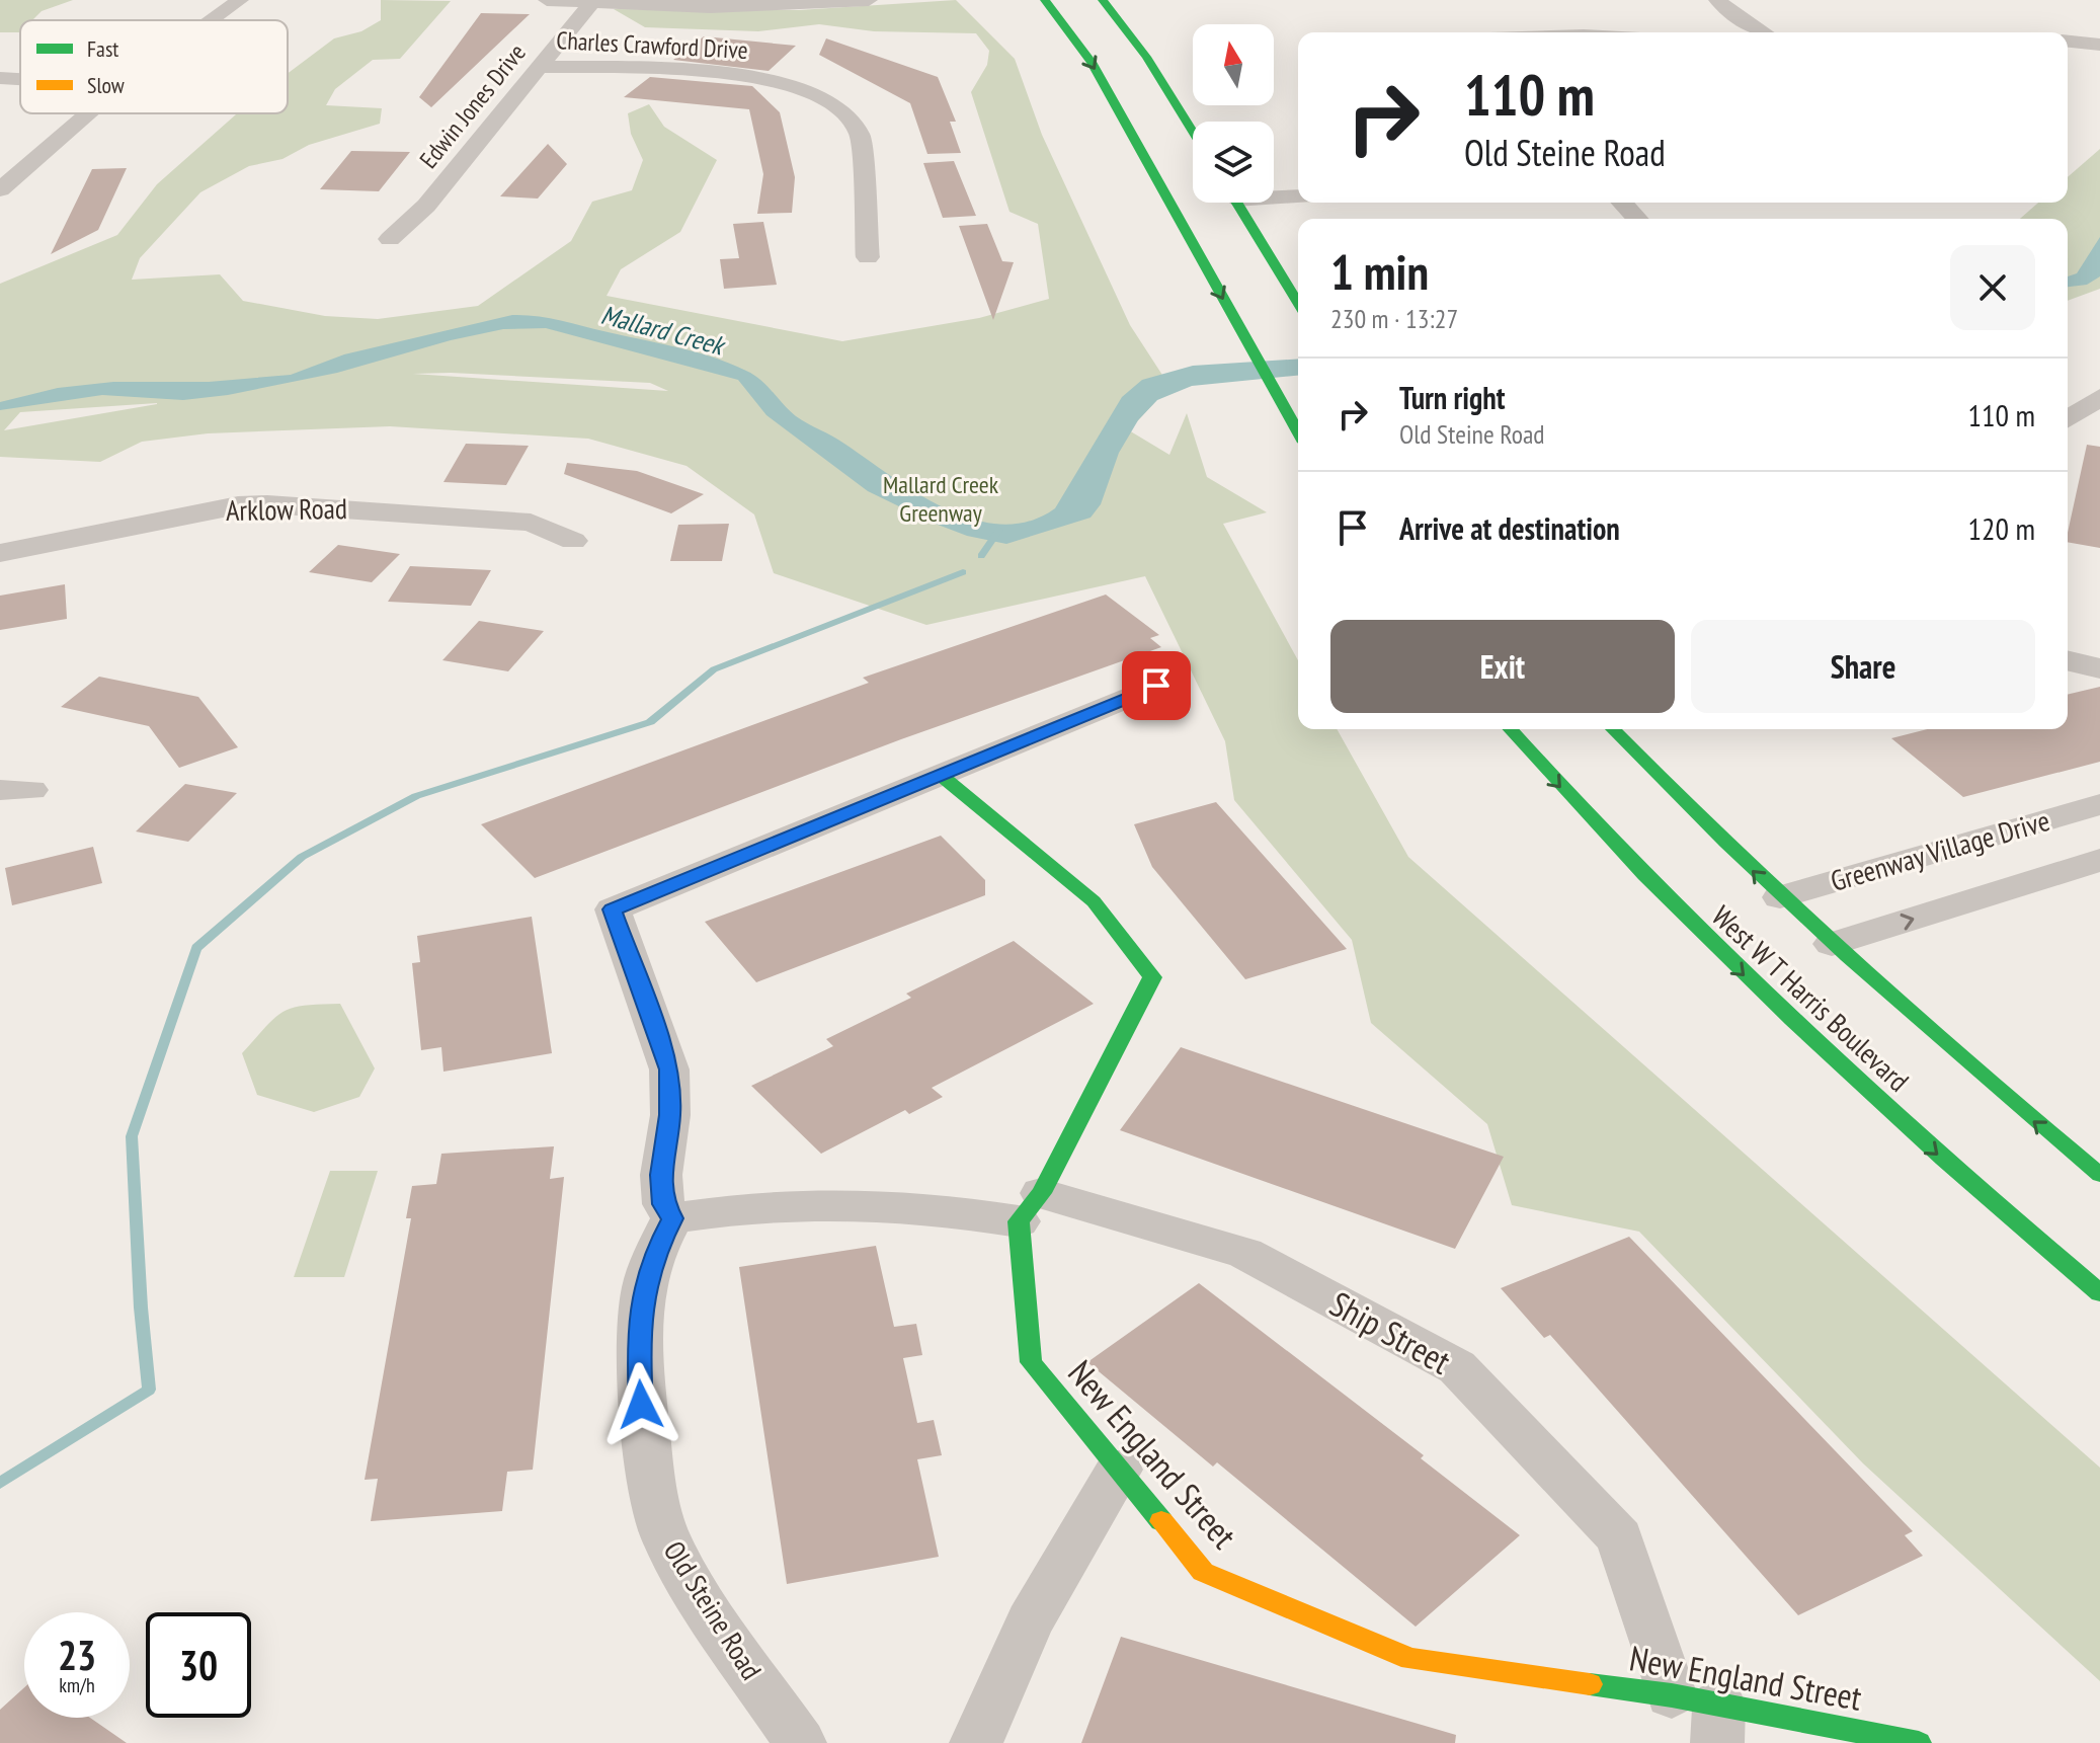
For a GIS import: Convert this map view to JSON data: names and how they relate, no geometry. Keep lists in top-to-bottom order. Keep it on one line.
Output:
{"streets":{"main road":["West W T Harris Boulevard","New England Street"],"street":["Charles Crawford Drive","Edwin Jones Drive","Arklow Road","Greenway Village Drive","Ship Street","Old Steine Road"]},"crossings":[["Charles Crawford Drive","Edwin Jones Drive"],["Greenway Village Drive","West W T Harris Boulevard"],["Ship Street","New England Street"],["Ship Street","Old Steine Road"]],"water":["Mallard Creek"],"parks":["Mallard Creek Greenway"],"legend":["Fast","Slow"],"north":"top","page":{"turn":["110 m","Old Steine Road"],"heading":["1 min","230 m · 13:27"],"list":[{"name":"Turn right","note":"Old Steine Road","value":"110 m"},{"name":"Arrive at destination","value":"120 m"}],"buttons":["Exit","Share"],"speed":"23 km/h","limit":"30"}}
